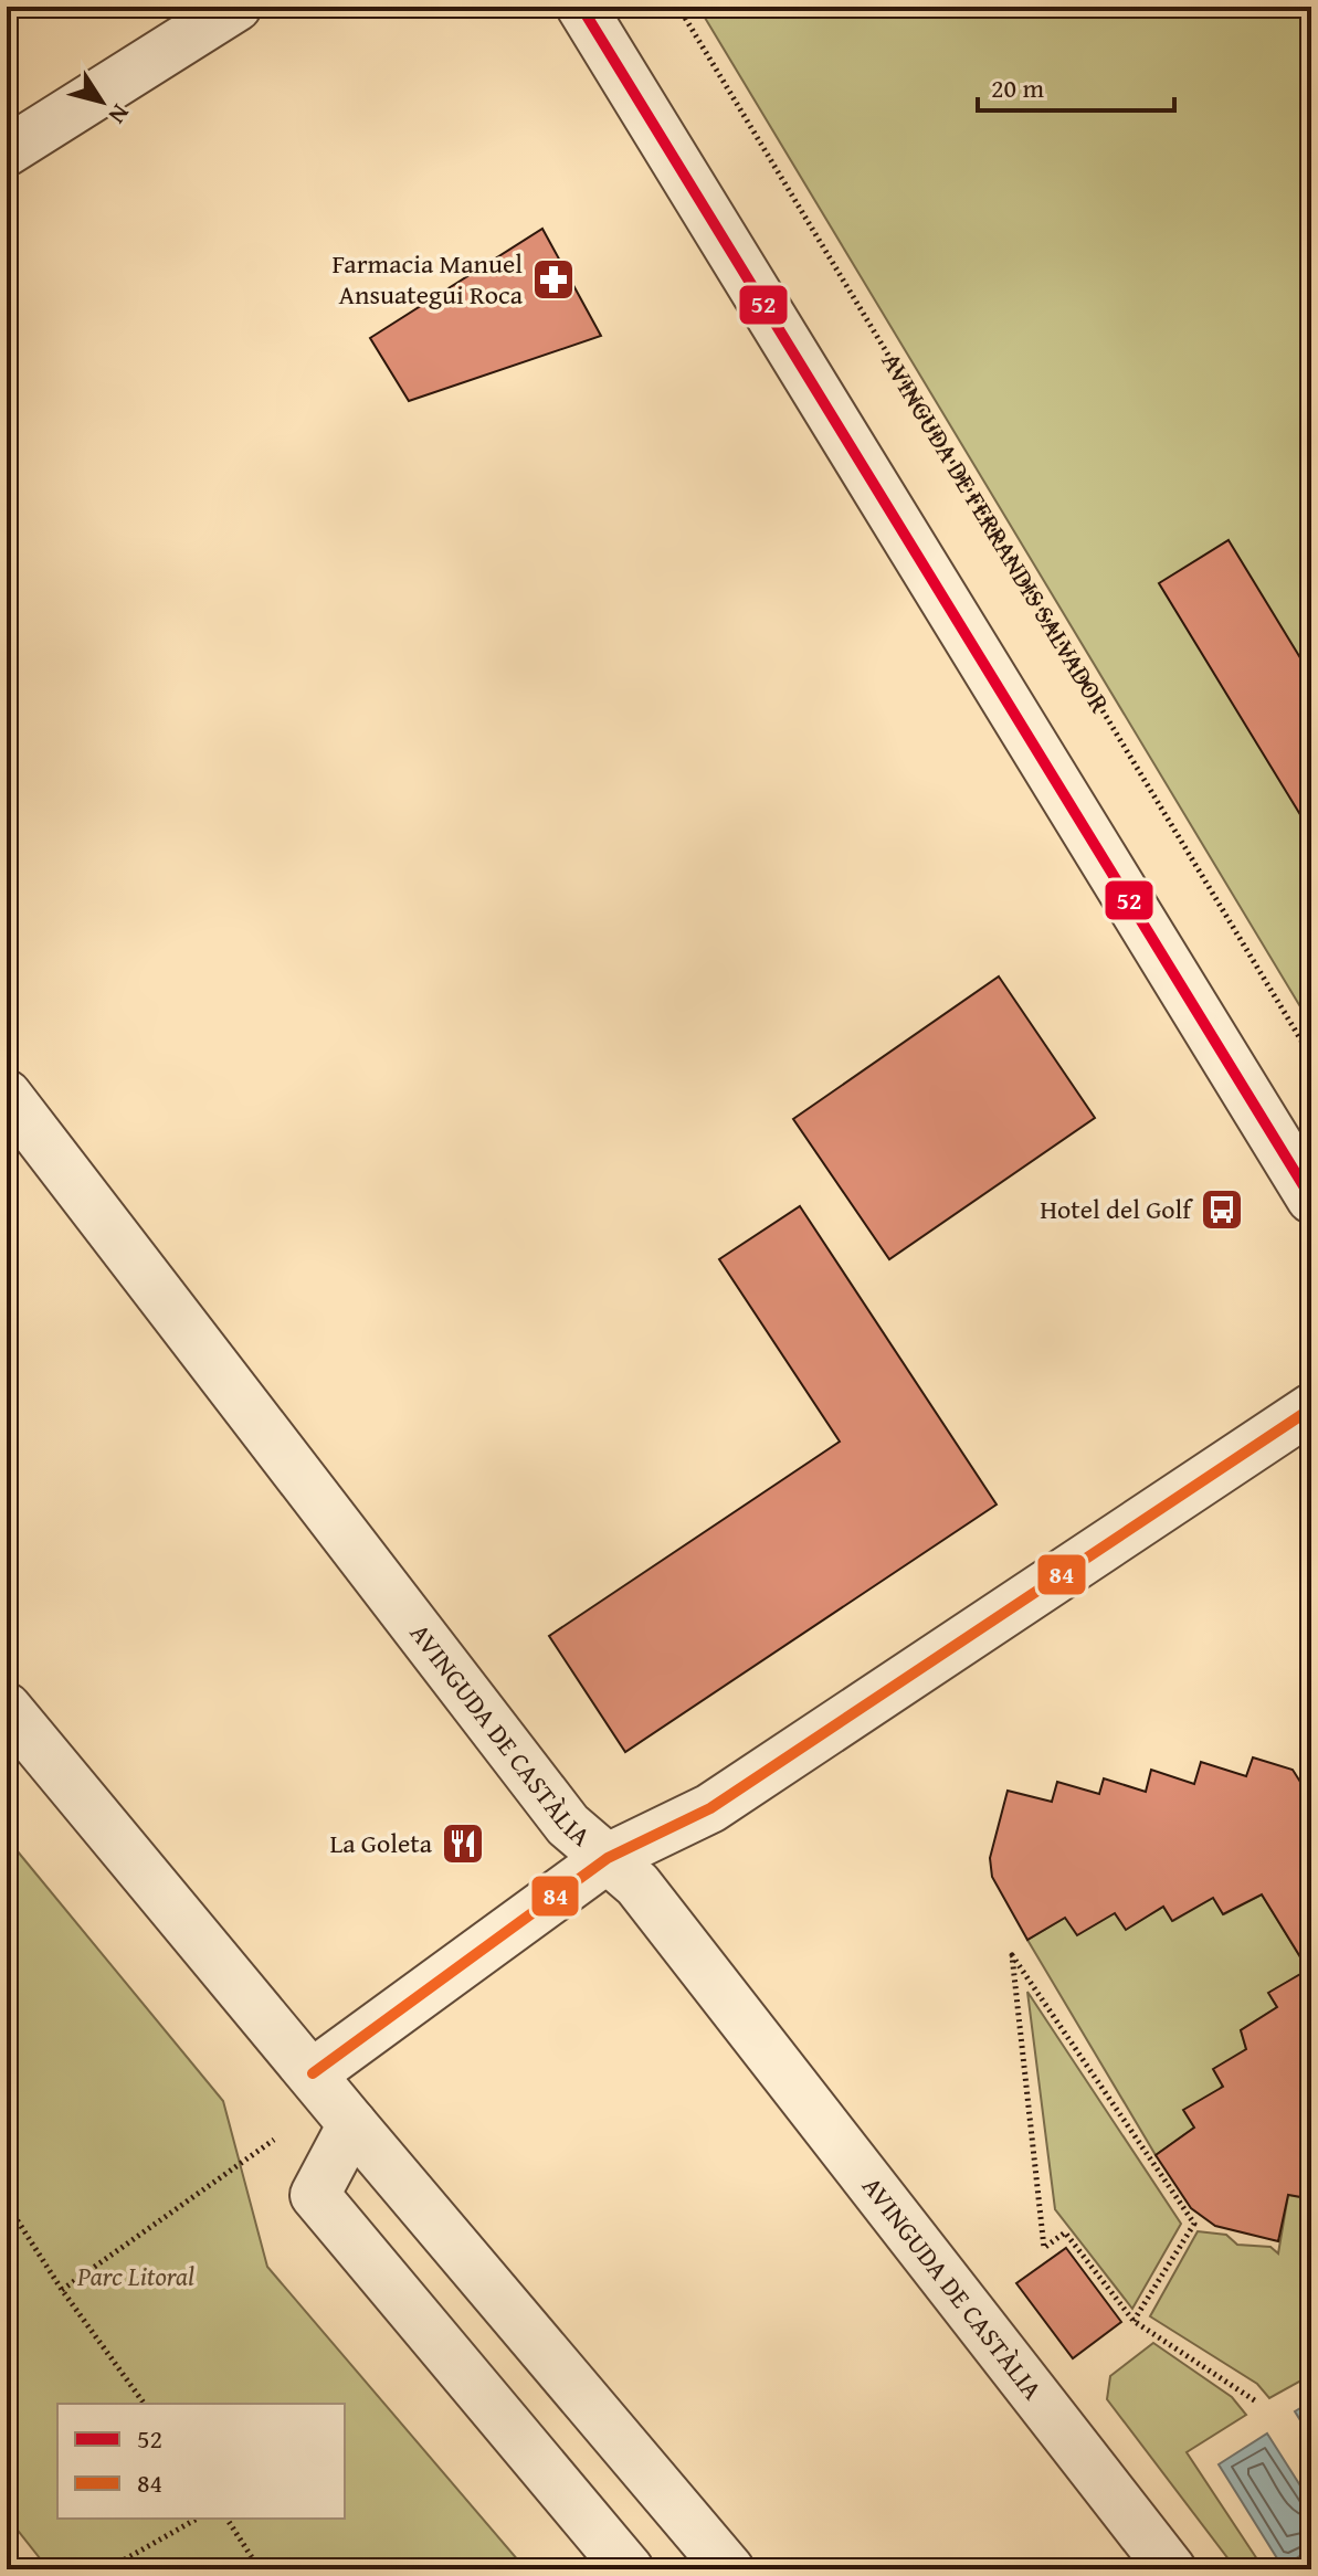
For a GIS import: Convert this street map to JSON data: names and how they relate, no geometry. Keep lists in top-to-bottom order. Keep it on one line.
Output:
{"streets":{"street":["AVINGUDA DE CASTÀLIA"],"path":["AVINGUDA DE FERRANDIS SALVADOR"]},"parks":["Parc Litoral"],"places":{"pharmacy":["Farmacia Manuel Ansuategui Roca"],"bus stop":["Hotel del Golf"],"restaurant":["La Goleta"]},"lines":["transit line 52","transit line 84"],"legend":["52","84"],"scale_bar":"20 m","north":"bottom right"}
